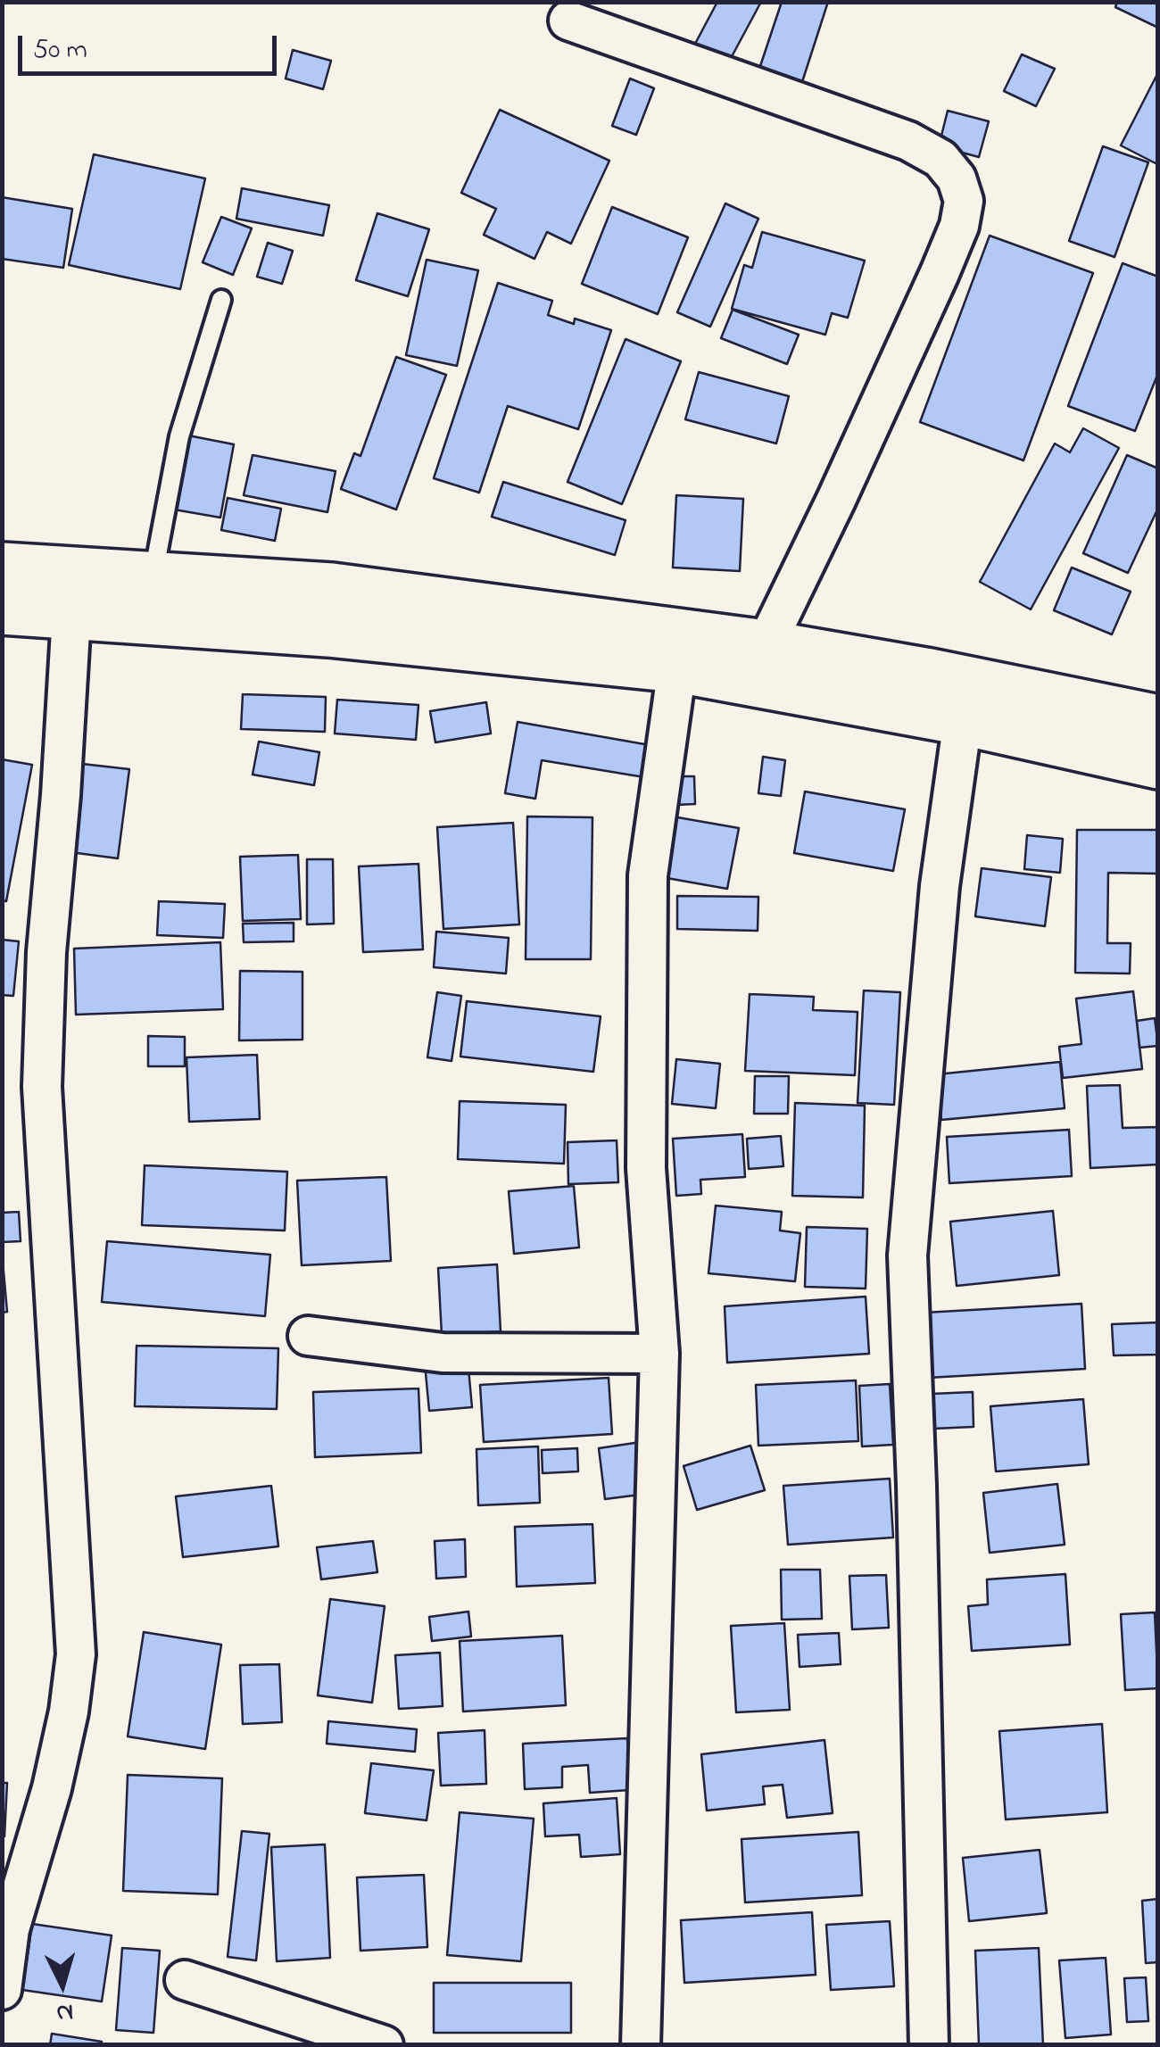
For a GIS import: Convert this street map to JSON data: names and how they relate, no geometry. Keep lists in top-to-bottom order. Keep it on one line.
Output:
{"scale_bar":"50 m","north":"bottom"}
